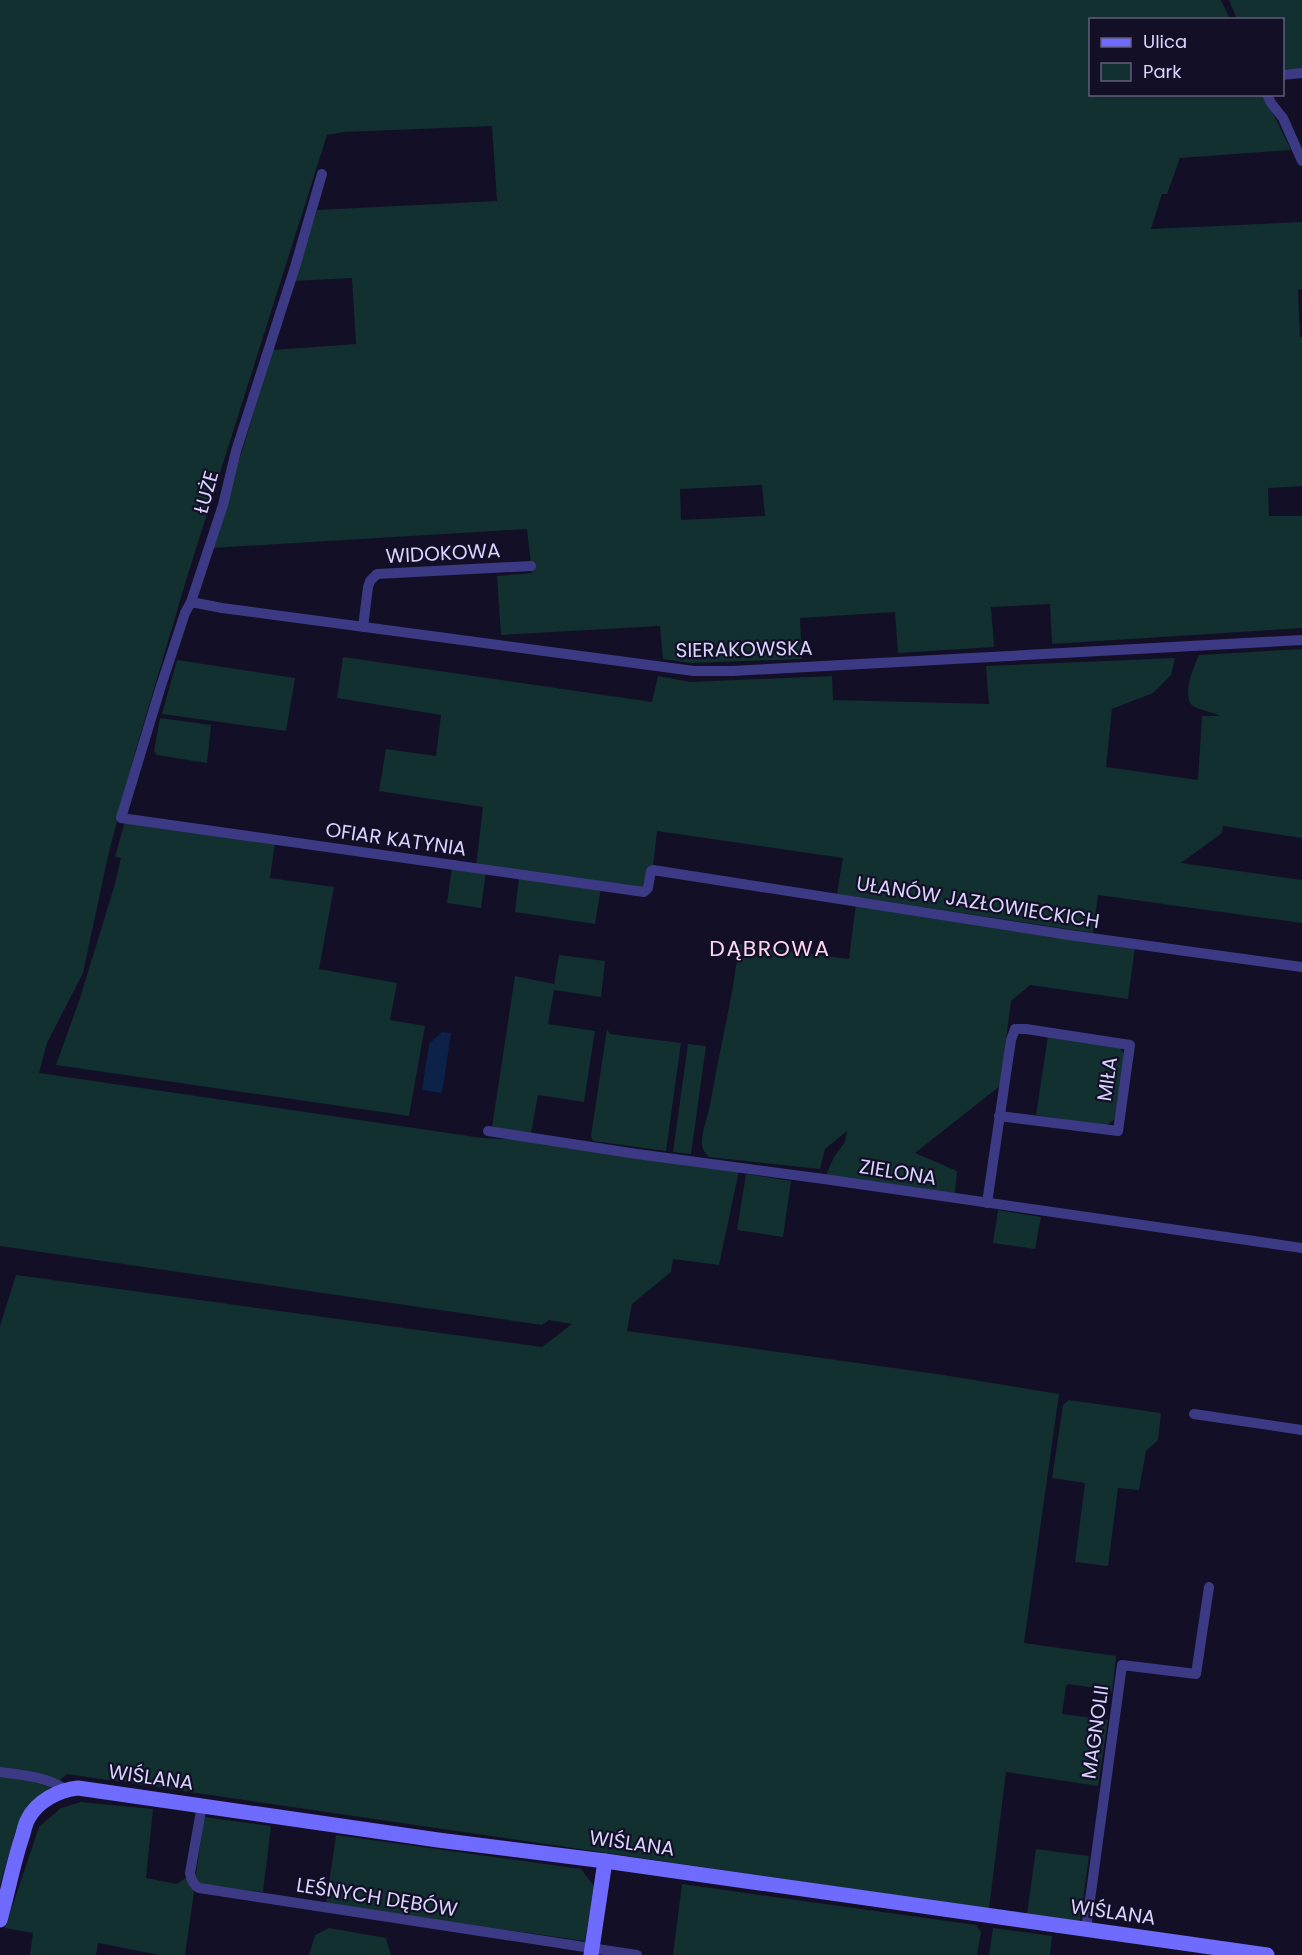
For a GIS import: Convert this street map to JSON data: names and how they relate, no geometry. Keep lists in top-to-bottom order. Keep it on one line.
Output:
{"streets":{"main road":["WIŚLANA"],"street":["ŁUŻE","WIDOKOWA","SIERAKOWSKA","OFIAR KATYNIA","UŁANÓW JAZŁOWIECKICH","MIŁA","ZIELONA","MAGNOLII","LEŚNYCH DĘBÓW"]},"crossings":[["ŁUŻE","SIERAKOWSKA"],["ŁUŻE","OFIAR KATYNIA"],["WIDOKOWA","SIERAKOWSKA"],["OFIAR KATYNIA","UŁANÓW JAZŁOWIECKICH"],["MIŁA","ZIELONA"],["MAGNOLII","WIŚLANA"],["WIŚLANA","LEŚNYCH DĘBÓW"]],"districts":["DĄBROWA"],"legend":["Ulica","Park"]}
